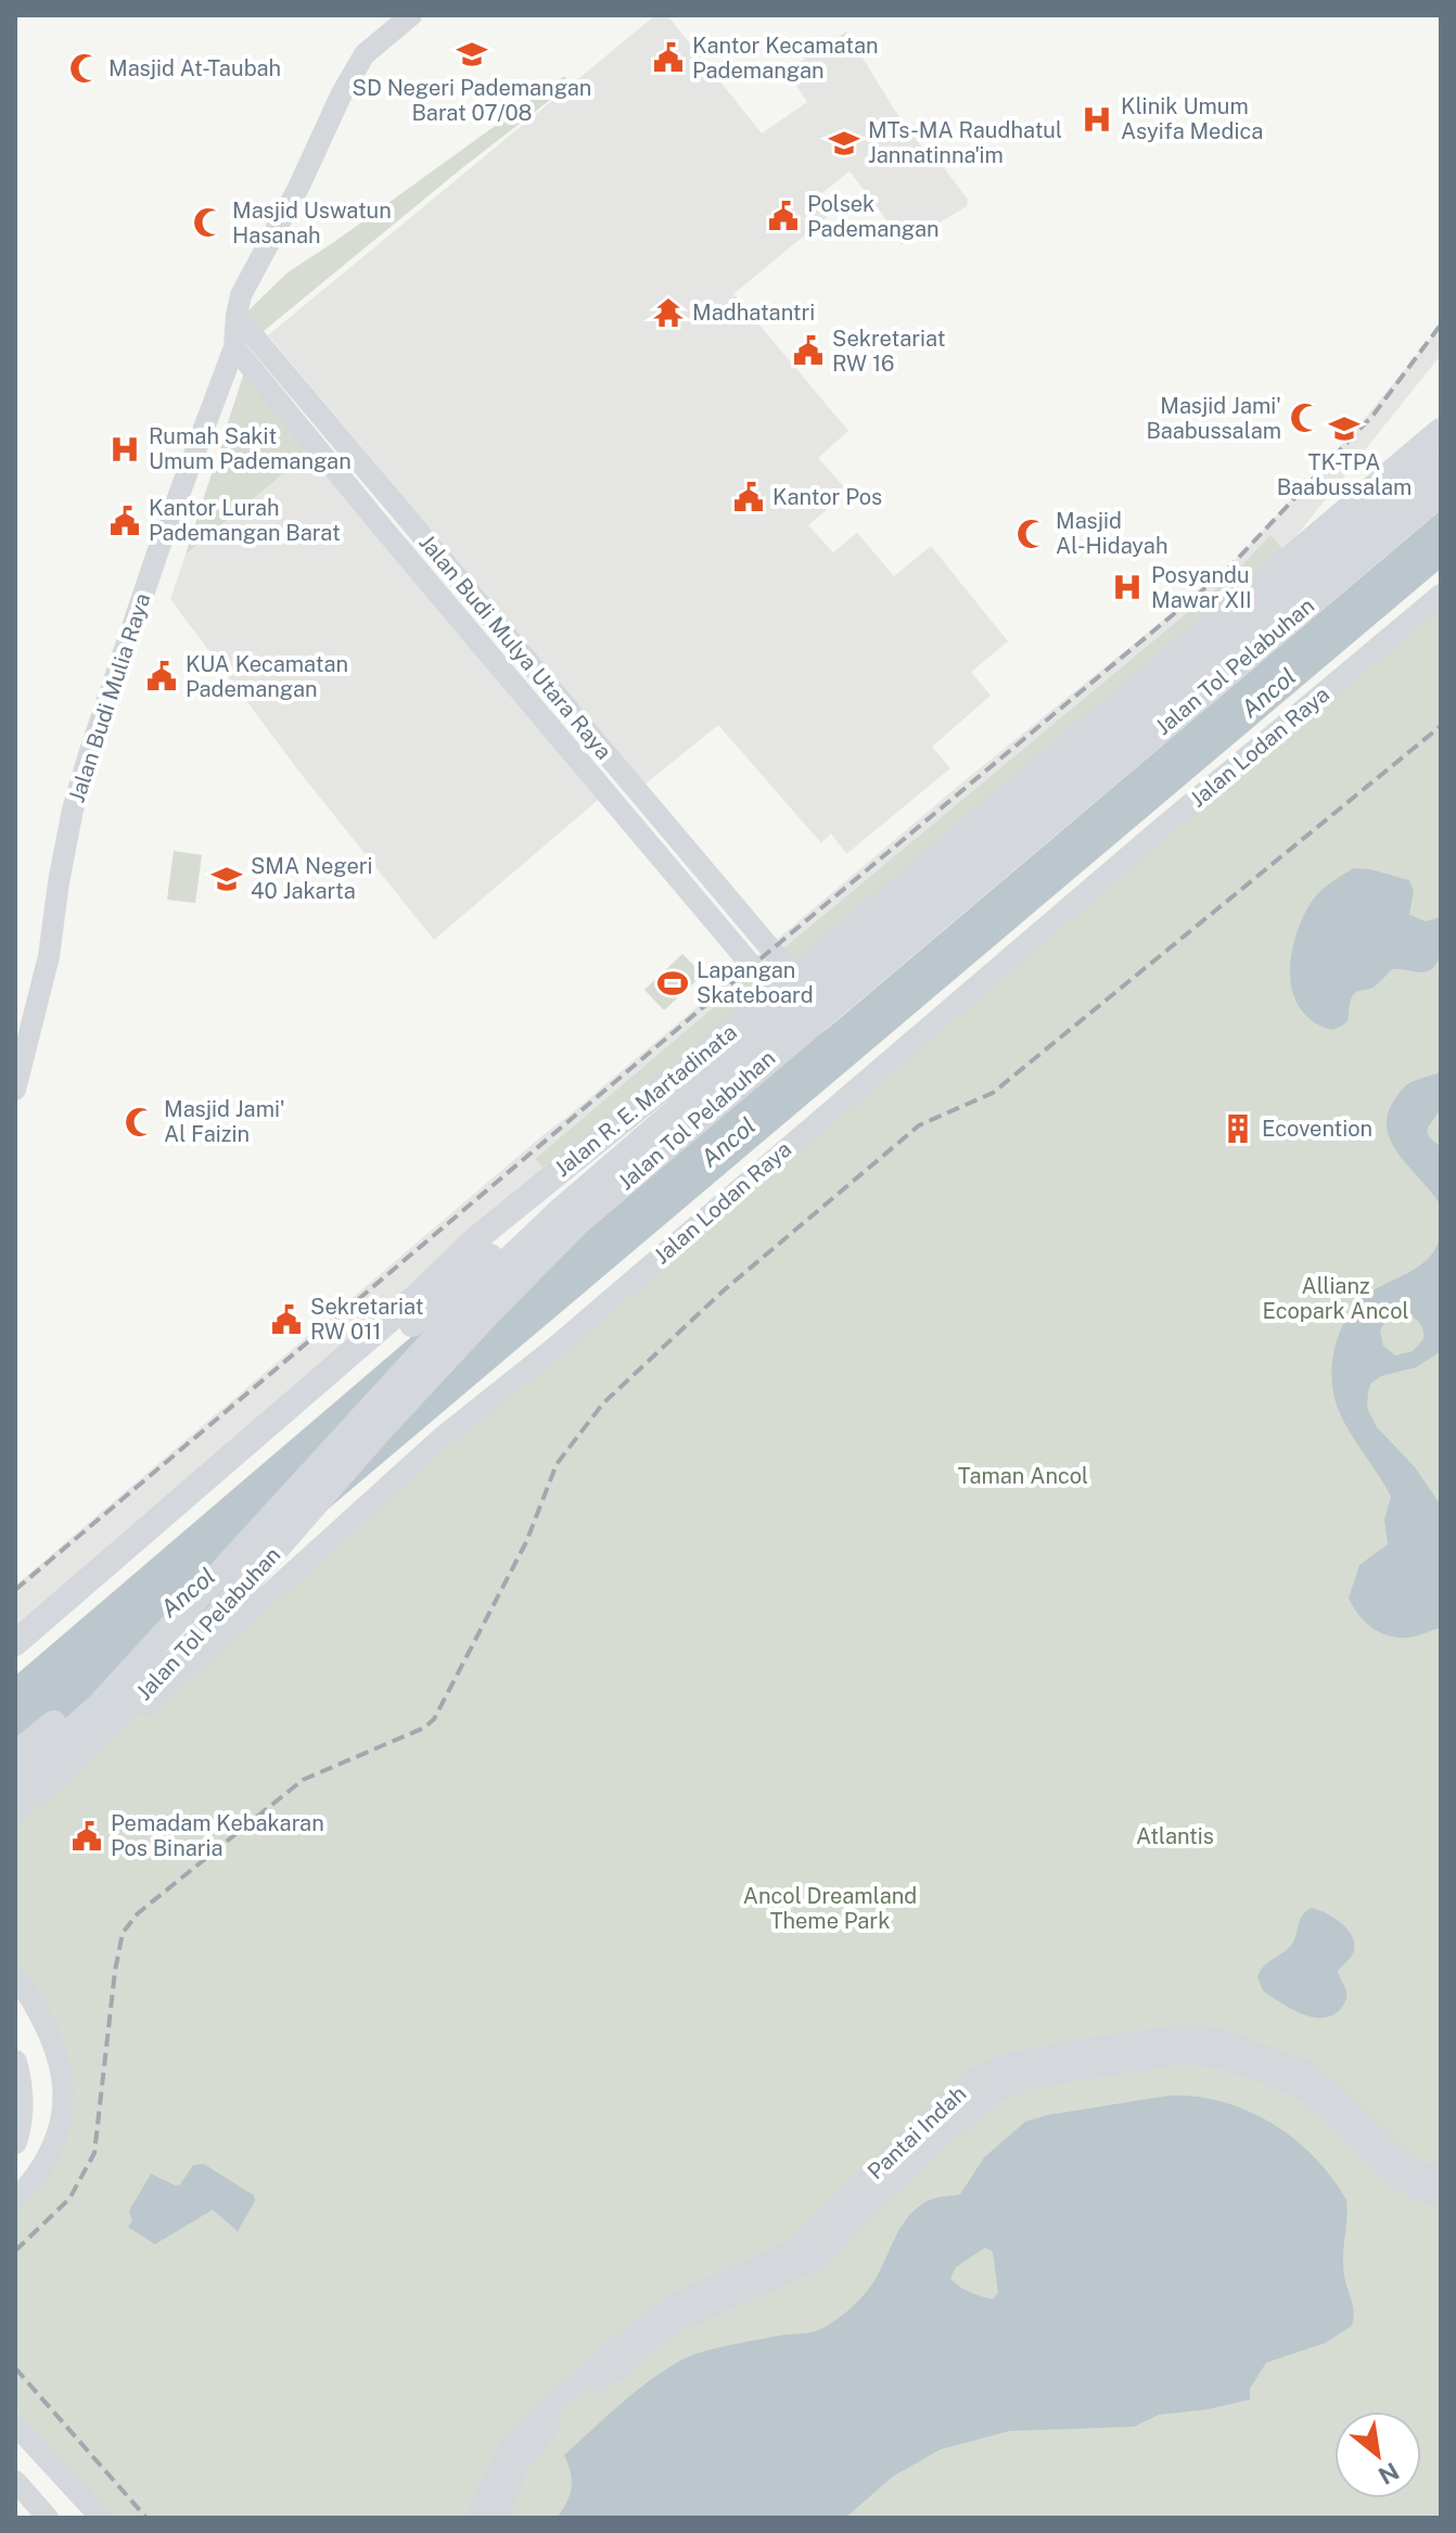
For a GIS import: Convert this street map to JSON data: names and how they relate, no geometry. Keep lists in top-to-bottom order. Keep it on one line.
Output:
{"streets":{"highway":["Jalan Tol Pelabuhan","Jalan R. E. Martadinata"],"street":["Jalan Budi Mulya Utara Raya","Jalan Budi Mulia Raya","Jalan Lodan Raya","Pantai Indah"]},"crossings":[["Jalan Budi Mulya Utara Raya","Jalan Budi Mulia Raya"],["Jalan Budi Mulya Utara Raya","Jalan R. E. Martadinata"],["Jalan Tol Pelabuhan","Jalan R. E. Martadinata"]],"water":["Ancol"],"parks":["Allianz Ecopark Ancol","Taman Ancol","Atlantis","Ancol Dreamland Theme Park"],"places":{"school or university":["SD Negeri Pademangan Barat 07/08","MTs-MA Raudhatul Jannatinna'im","TK-TPA Baabussalam","SMA Negeri 40 Jakarta"],"public building":["Kantor Kecamatan Pademangan","Polsek Pademangan","Sekretariat RW 16","Kantor Pos","Kantor Lurah Pademangan Barat","KUA Kecamatan Pademangan","Sekretariat RW 011","Pemadam Kebakaran Pos Binaria"],"mosque":["Masjid At-Taubah","Masjid Uswatun Hasanah","Masjid Jami' Baabussalam","Masjid Al-Hidayah","Masjid Jami' Al Faizin"],"hospital":["Klinik Umum Asyifa Medica","Rumah Sakit Umum Pademangan","Posyandu Mawar XII"],"temple":["Madhatantri"],"sports":["Lapangan Skateboard"],"building":["Ecovention"]},"north":"bottom right"}
